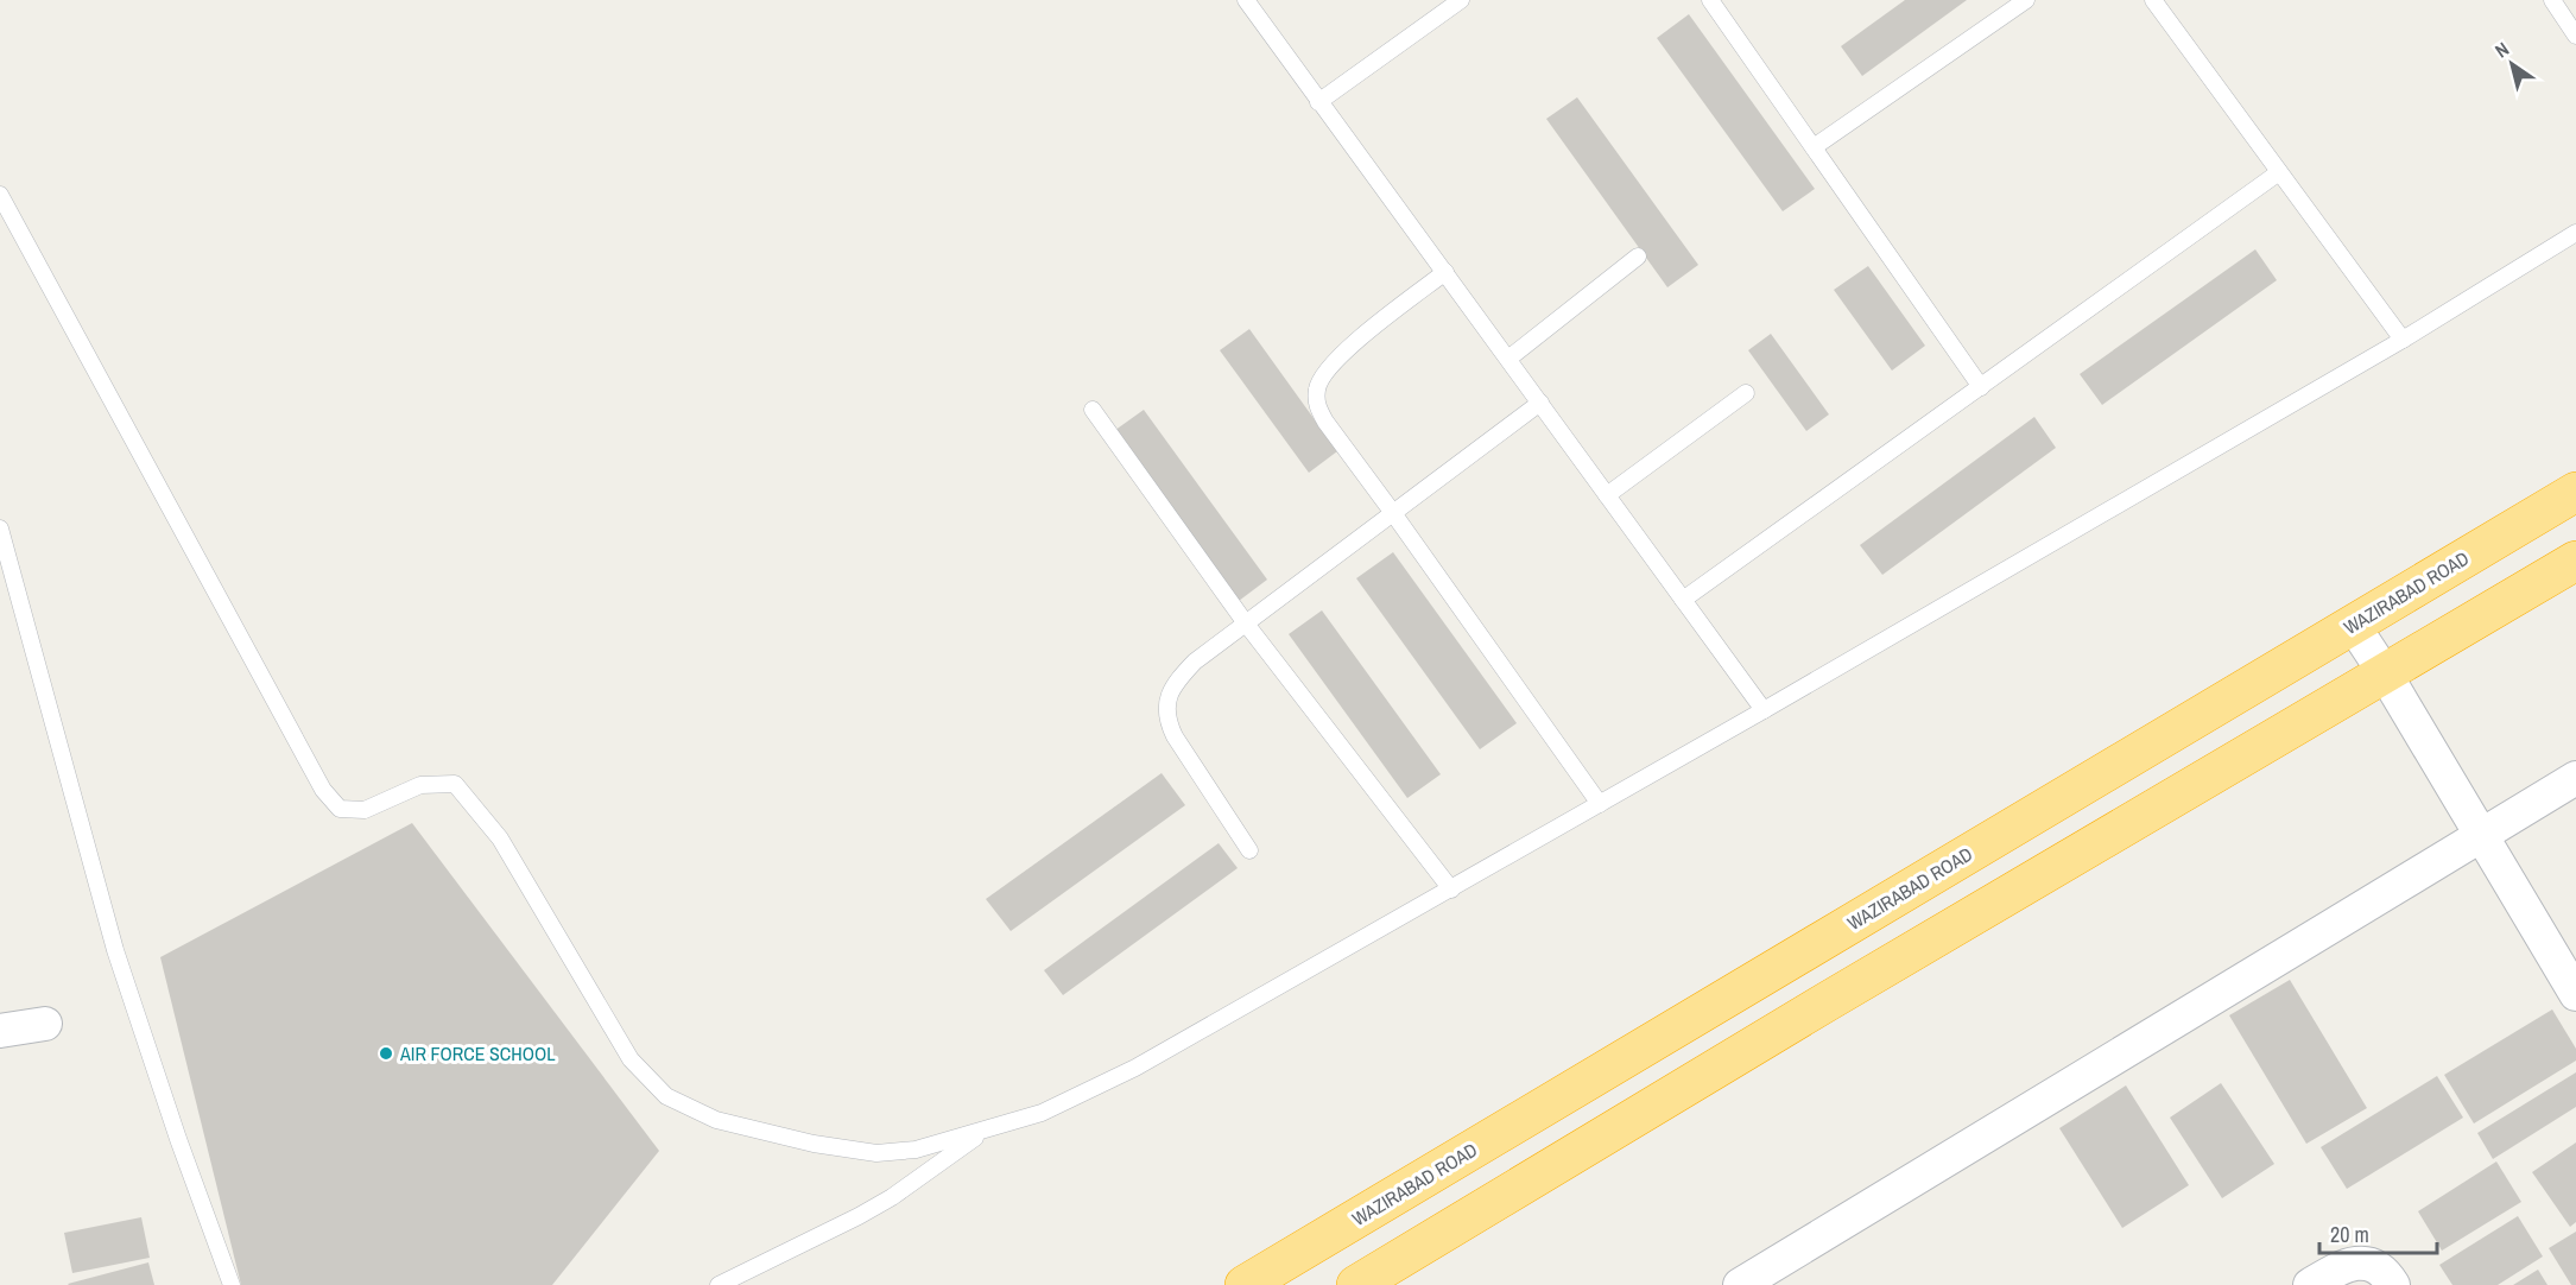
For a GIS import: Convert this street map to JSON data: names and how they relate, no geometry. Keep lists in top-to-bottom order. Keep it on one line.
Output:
{"streets":{"highway":["WAZIRABAD ROAD"]},"places":["AIR FORCE SCHOOL"],"scale_bar":"20 m","north":"top left"}
